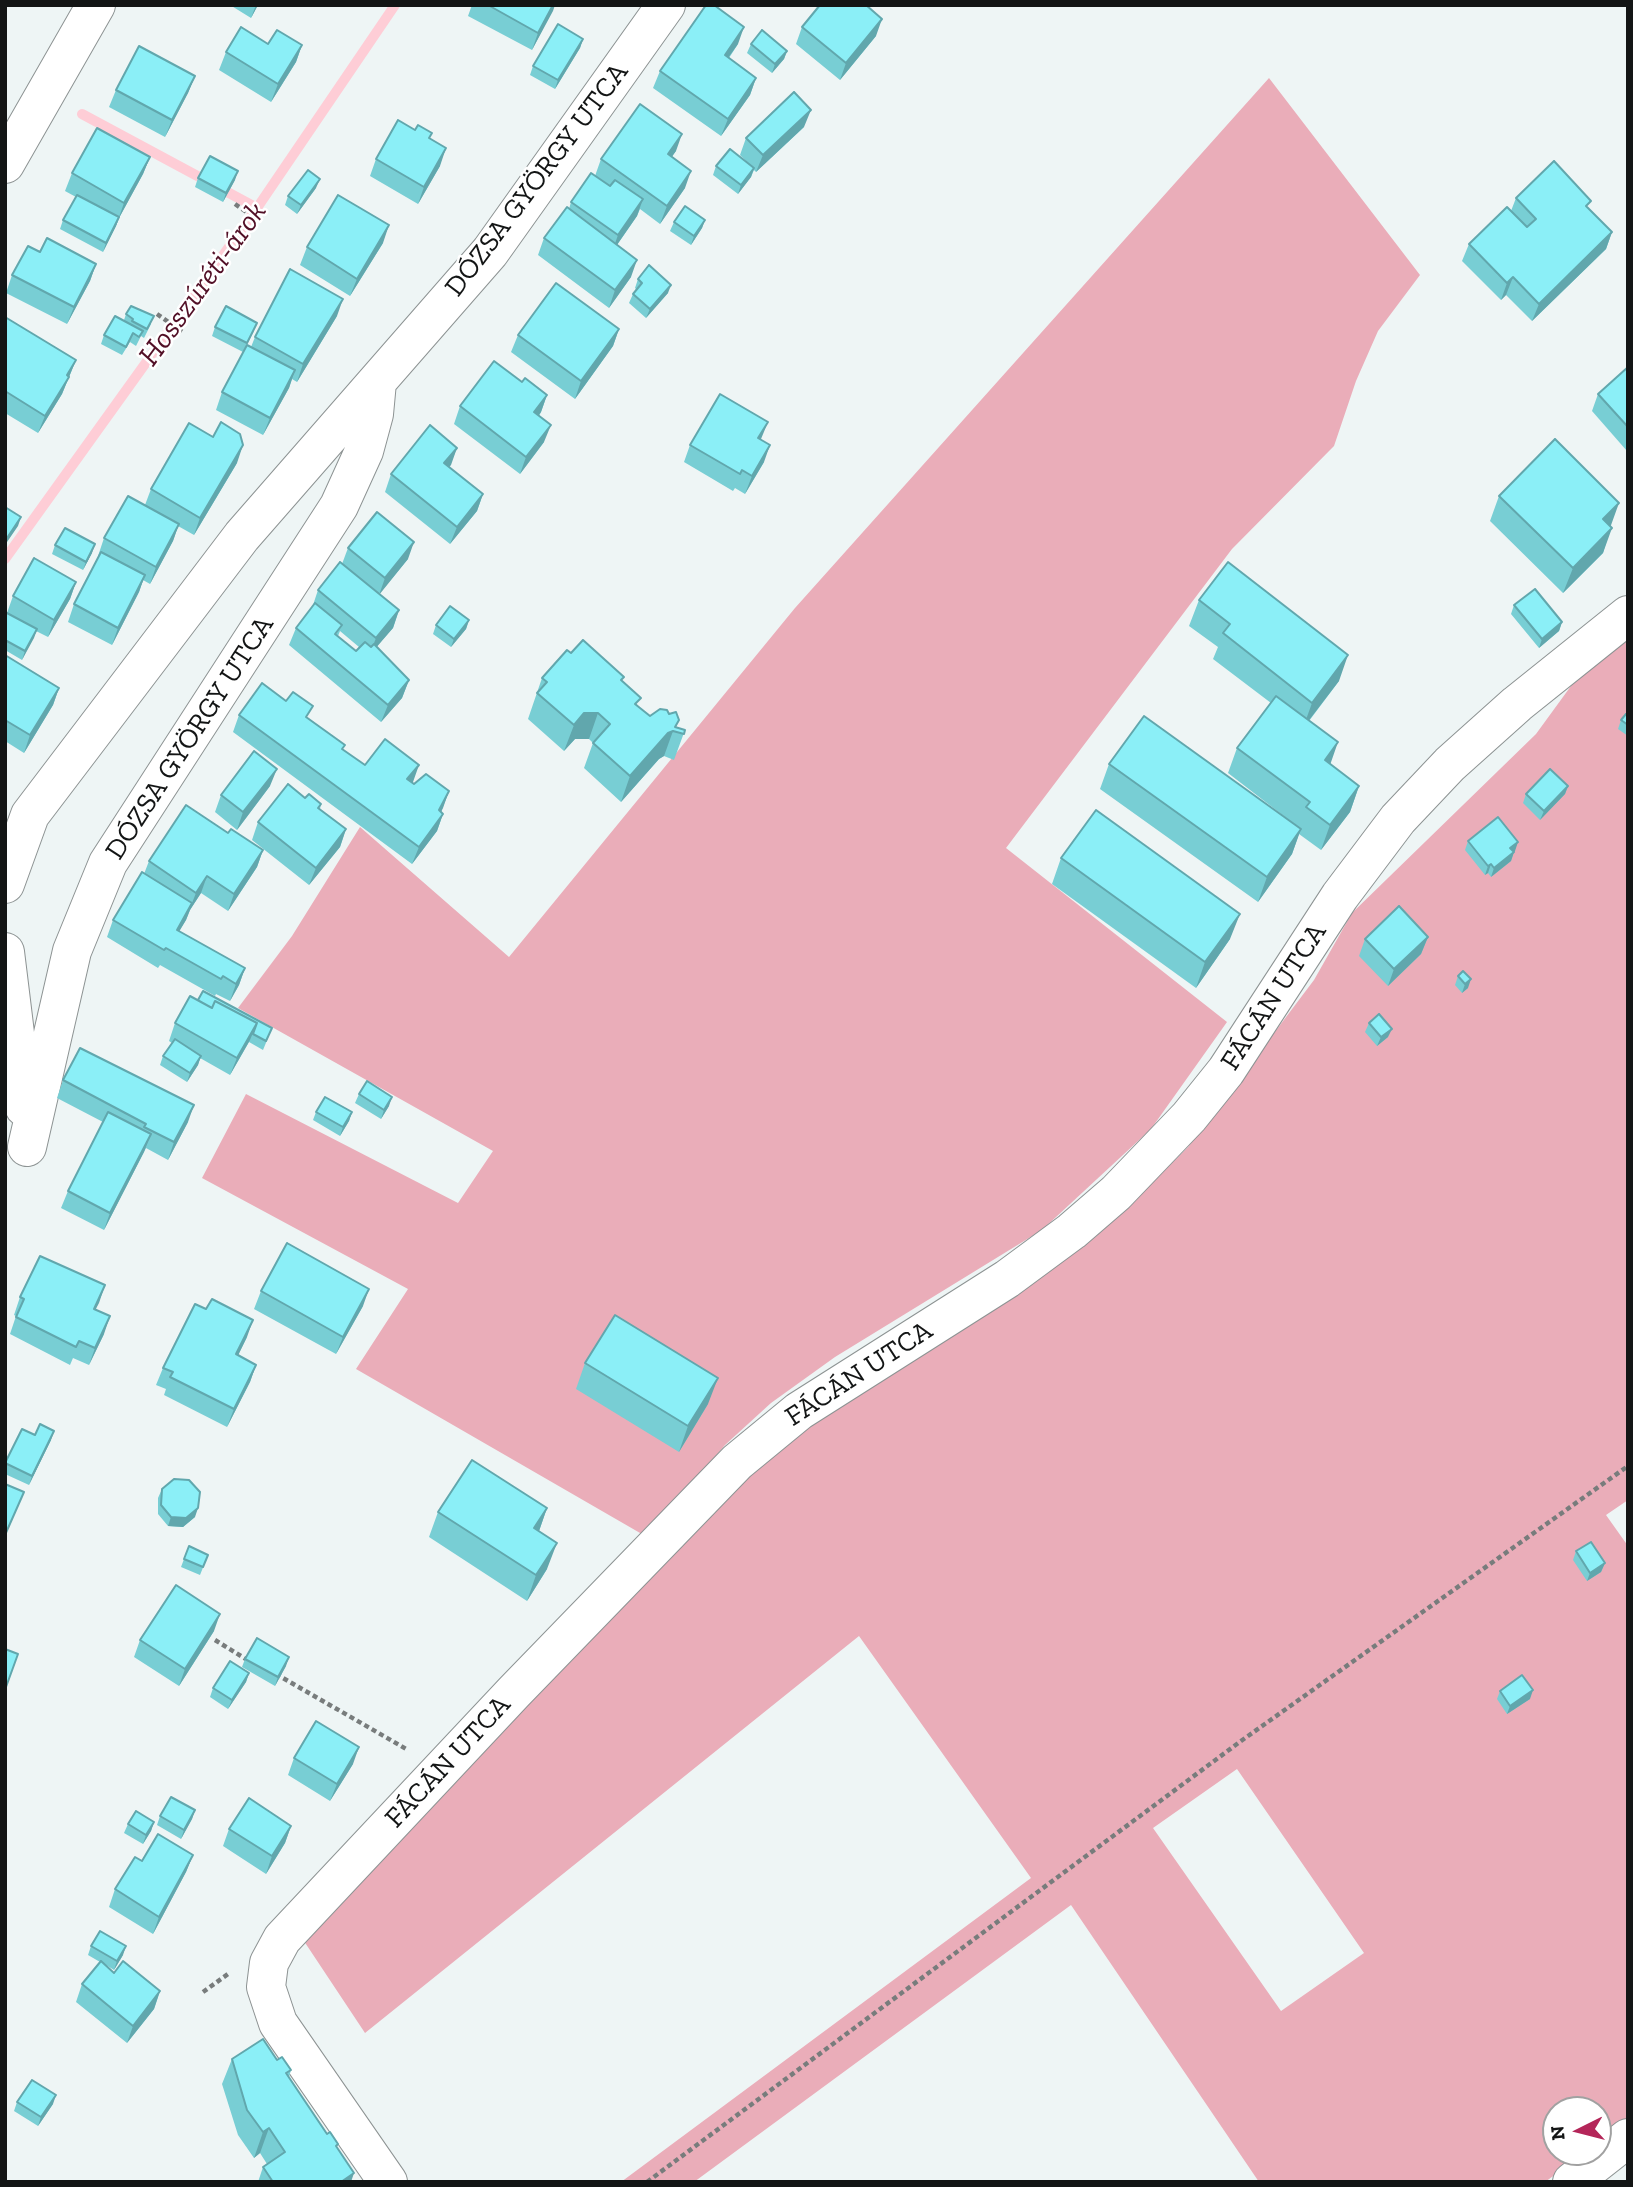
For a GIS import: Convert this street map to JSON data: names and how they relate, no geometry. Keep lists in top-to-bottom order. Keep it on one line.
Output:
{"streets":{"street":["DÓZSA GYÖRGY UTCA","FÁCÁN UTCA"]},"water":["Hosszúréti-árok"],"north":"left"}
